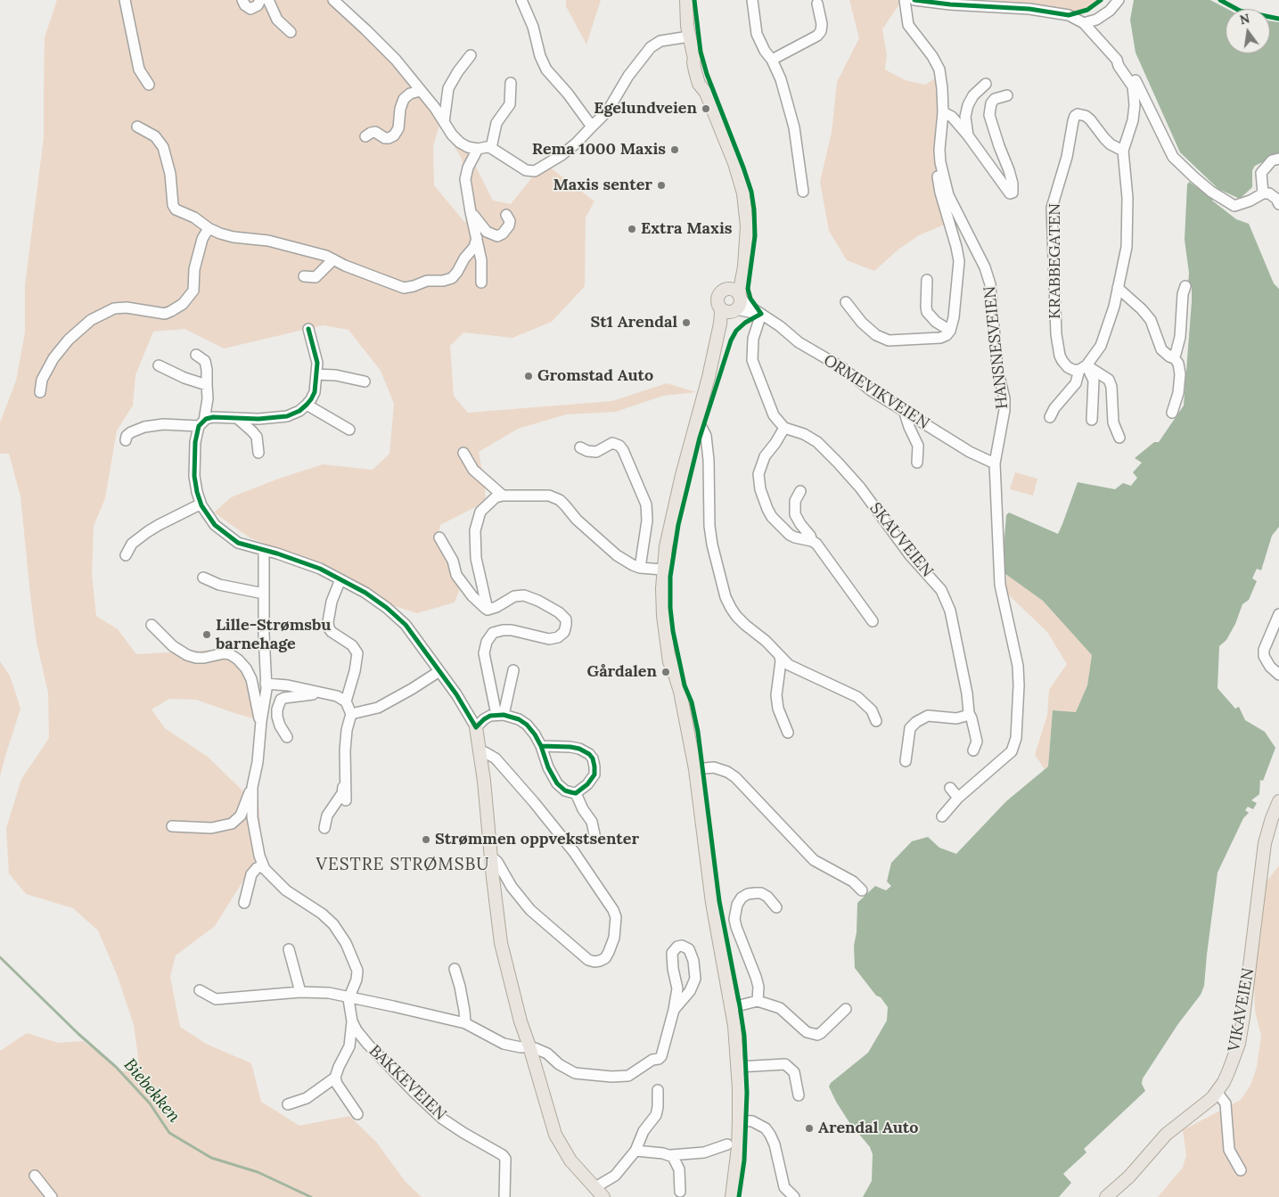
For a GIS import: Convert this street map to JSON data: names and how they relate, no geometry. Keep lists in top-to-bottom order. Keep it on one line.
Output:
{"streets":{"main road":["VIKAVEIEN"],"street":["KRABBEGATEN","HANSNESVEIEN","ORMEVIKVEIEN","SKAUVEIEN","BAKKEVEIEN"]},"crossings":[["HANSNESVEIEN","ORMEVIKVEIEN"]],"districts":["VESTRE STRØMSBU"],"water":["Biebekken"],"places":["Egelundveien","Rema 1000 Maxis","Maxis senter","Extra Maxis","St1 Arendal","Gromstad Auto","Lille-Strømsbu barnehage","Gårdalen","Strømmen oppvekstsenter","Arendal Auto"],"north":"top"}
